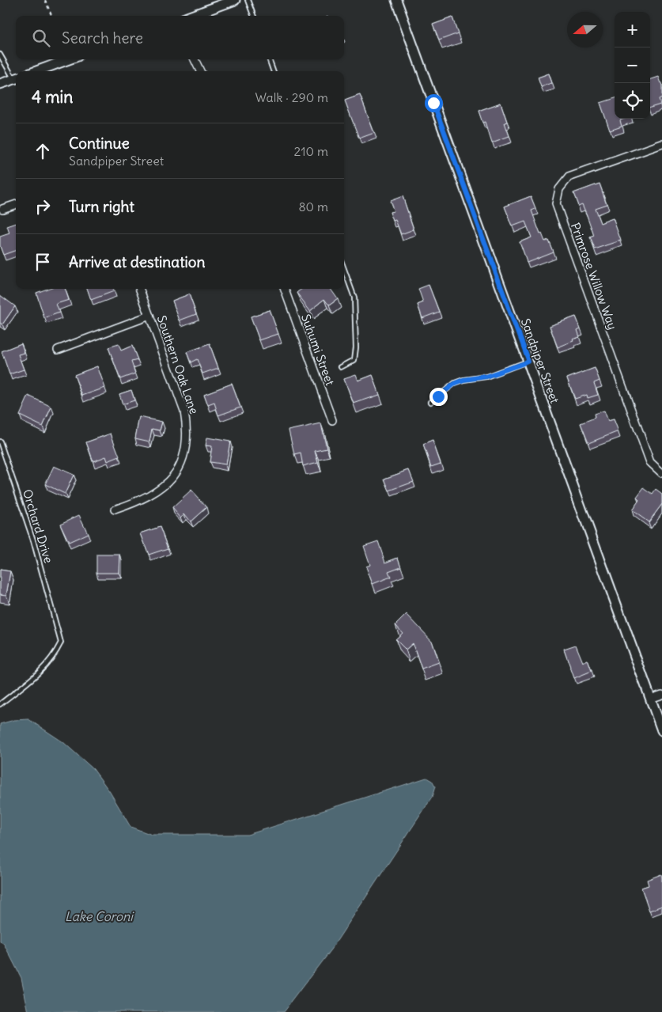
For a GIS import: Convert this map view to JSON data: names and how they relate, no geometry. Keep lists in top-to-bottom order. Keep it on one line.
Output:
{"streets":{"street":["Primrose Willow Way","Suhumi Street","Sandpiper Street","Southern Oak Lane"],"lane":["Orchard Drive"]},"water":["Lake Coroni"],"north":"left","page":{"map_buttons":["+","−"],"search":"Search here","heading":["4 min","Walk · 290 m"],"list":[["Continue","Sandpiper Street","210 m"],["Turn right","80 m"],"Arrive at destination"]}}
